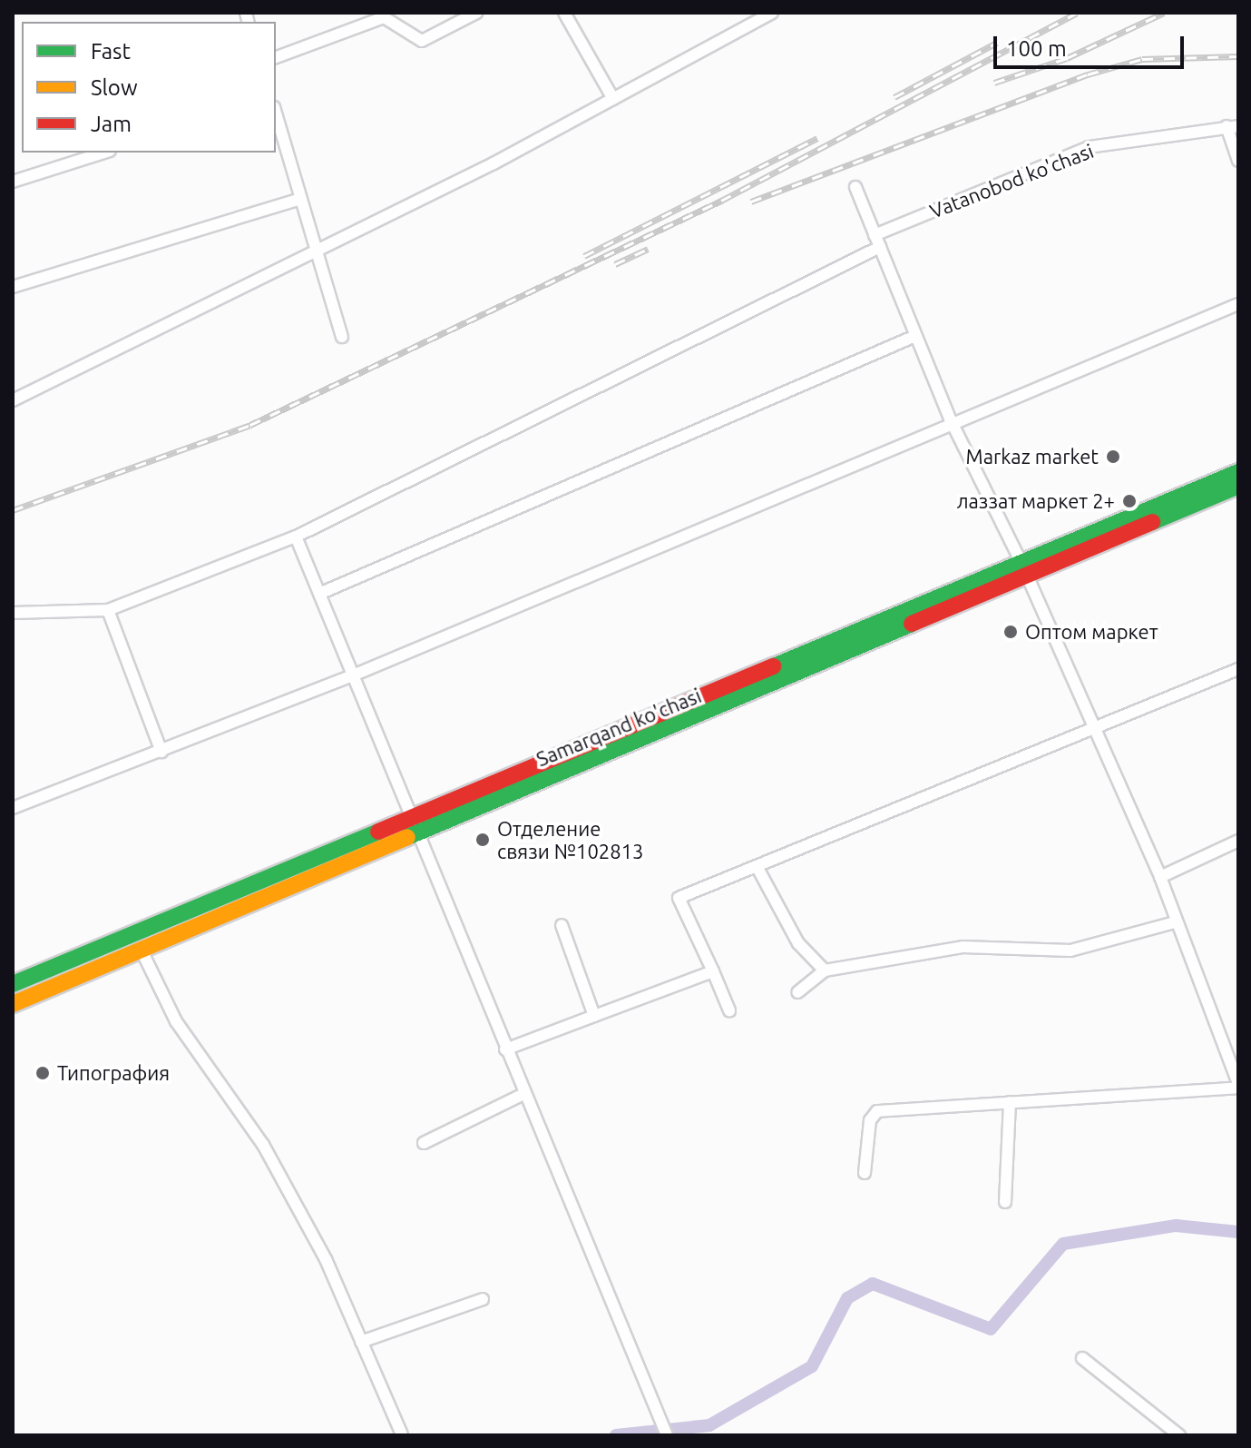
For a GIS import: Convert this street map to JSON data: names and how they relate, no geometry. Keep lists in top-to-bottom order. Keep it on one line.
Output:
{"streets":{"main road":["Samarqand ko'chasi"],"street":["Vatanobod ko'chasi"]},"places":["Markaz market","лаззат маркет 2+","Оптом маркет","Отделение связи №102813","Типография"],"legend":["Fast","Slow","Jam"],"scale_bar":"100 m"}
